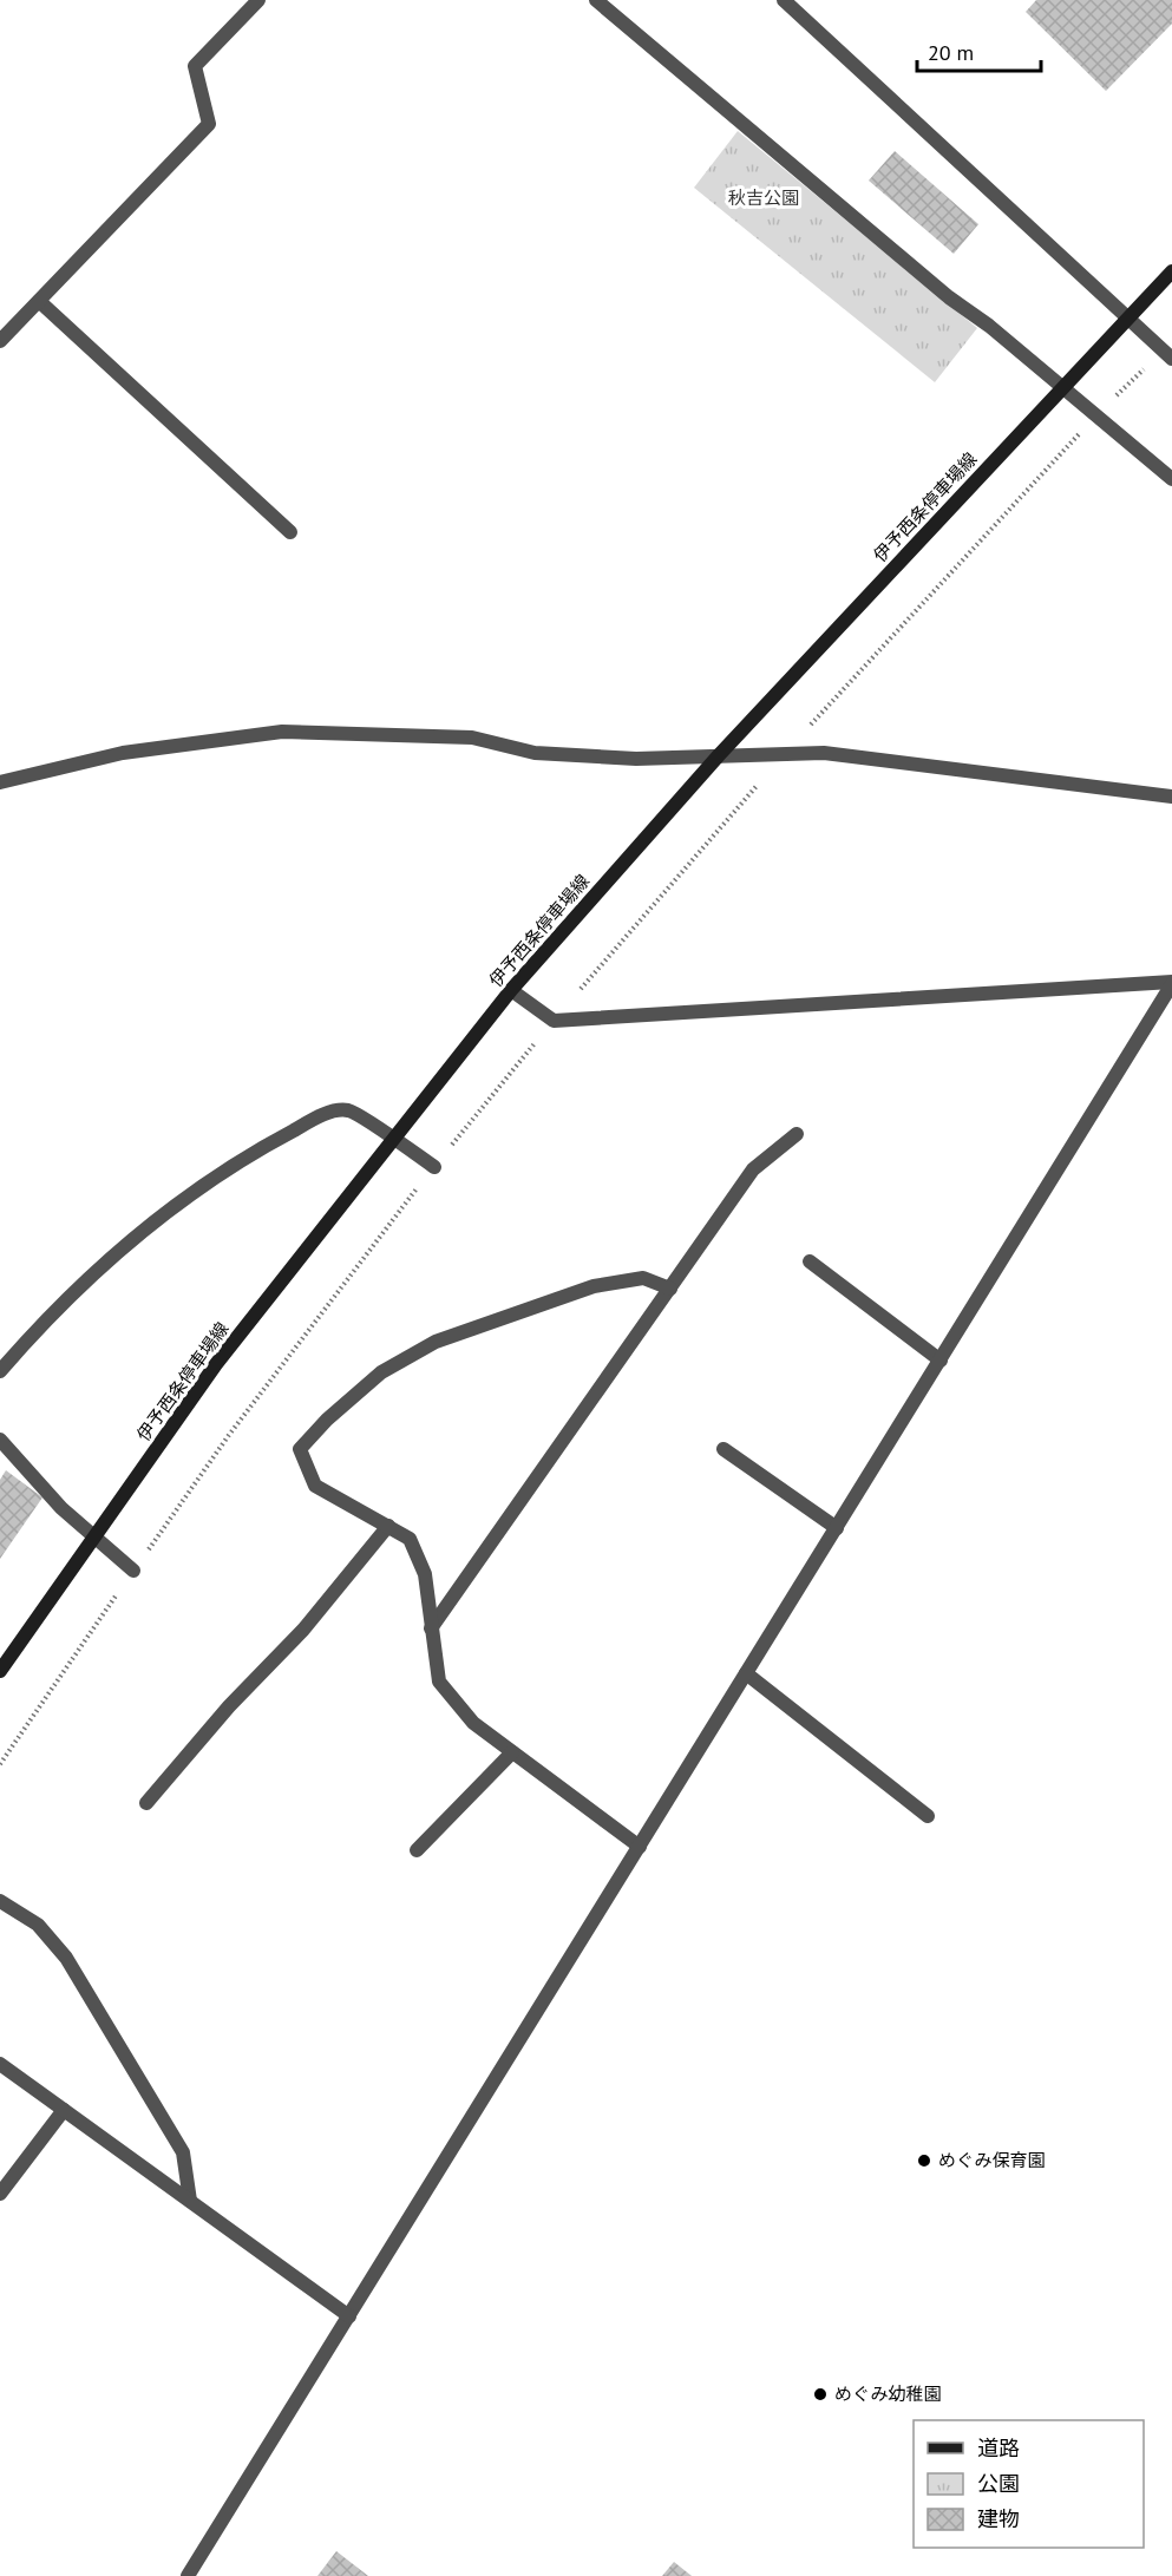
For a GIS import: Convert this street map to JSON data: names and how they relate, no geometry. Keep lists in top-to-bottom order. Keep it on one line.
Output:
{"streets":{"main road":["伊予西条停車場線"]},"parks":["秋吉公園"],"places":["めぐみ保育園","めぐみ幼稚園"],"legend":["道路","公園","建物"],"scale_bar":"20 m"}
